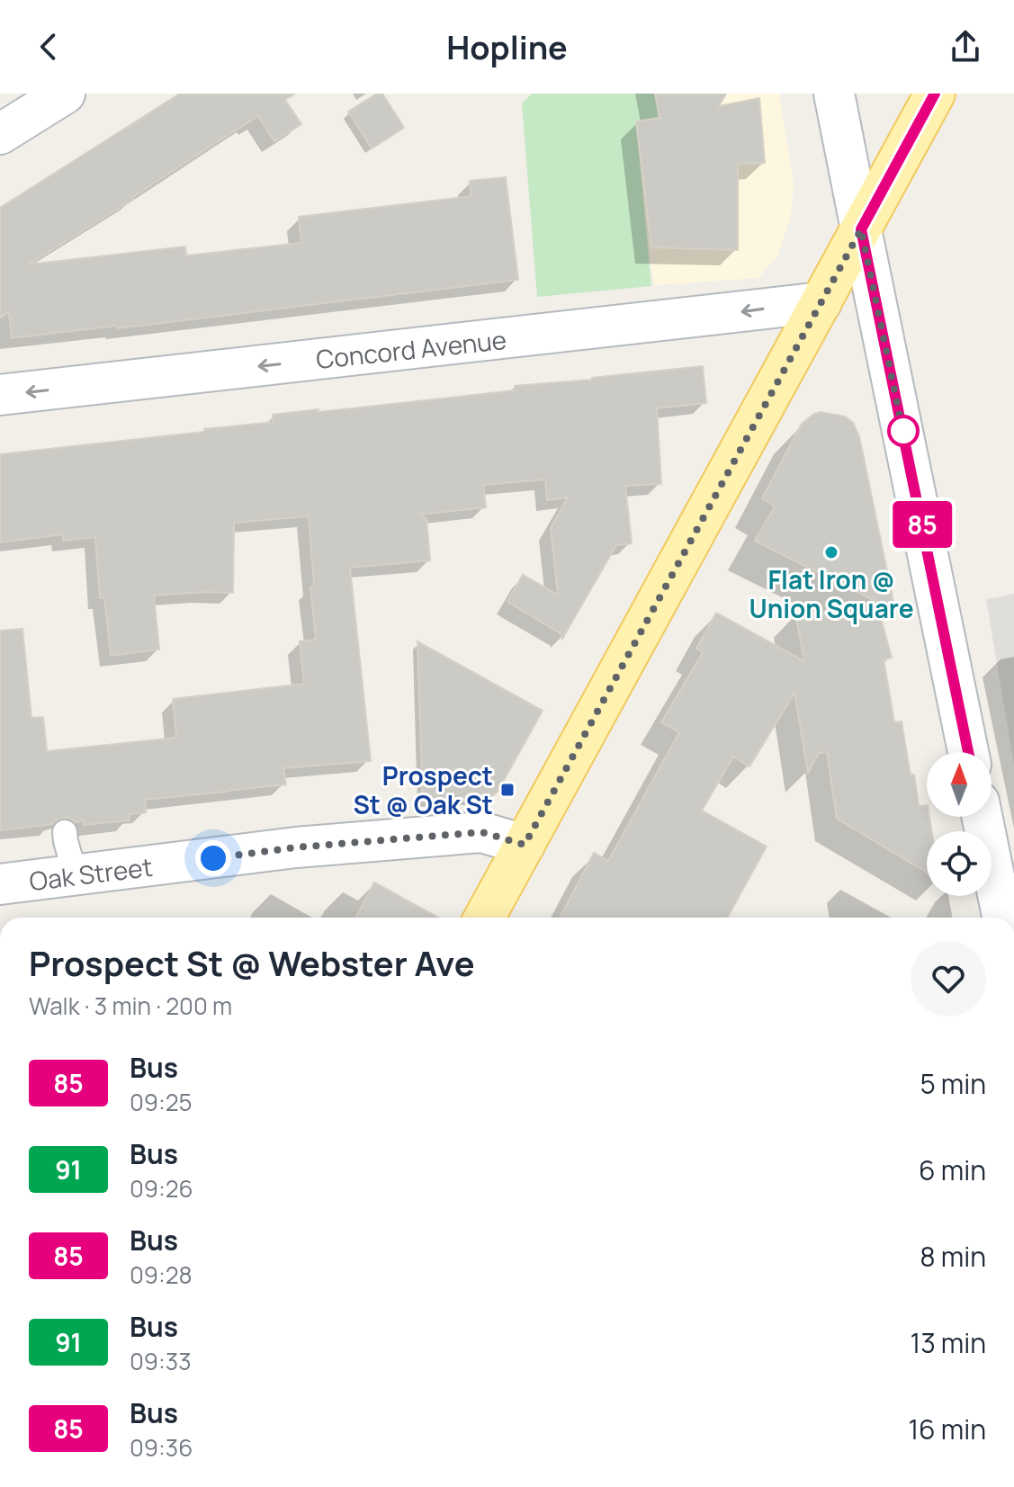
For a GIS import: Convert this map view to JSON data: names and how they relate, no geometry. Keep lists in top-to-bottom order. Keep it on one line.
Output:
{"streets":{"main road":["Concord Avenue","Oak Street"]},"one_way":["Concord Avenue"],"places":{"other":["Flat Iron @ Union Square"],"transit":["Prospect St @ Oak St"]},"lines":["bus line 85"],"north":"top","page":{"header":"Hopline","on_map":"85","heading":["Prospect St @ Webster Ave","Walk · 3 min · 200 m"],"list":[{"mark":"85","name":"Bus","note":"09:25","value":"5 min"},{"mark":"91","name":"Bus","note":"09:26","value":"6 min"},{"mark":"85","name":"Bus","note":"09:28","value":"8 min"},{"mark":"91","name":"Bus","note":"09:33","value":"13 min"},{"mark":"85","name":"Bus","note":"09:36","value":"16 min"}]}}
